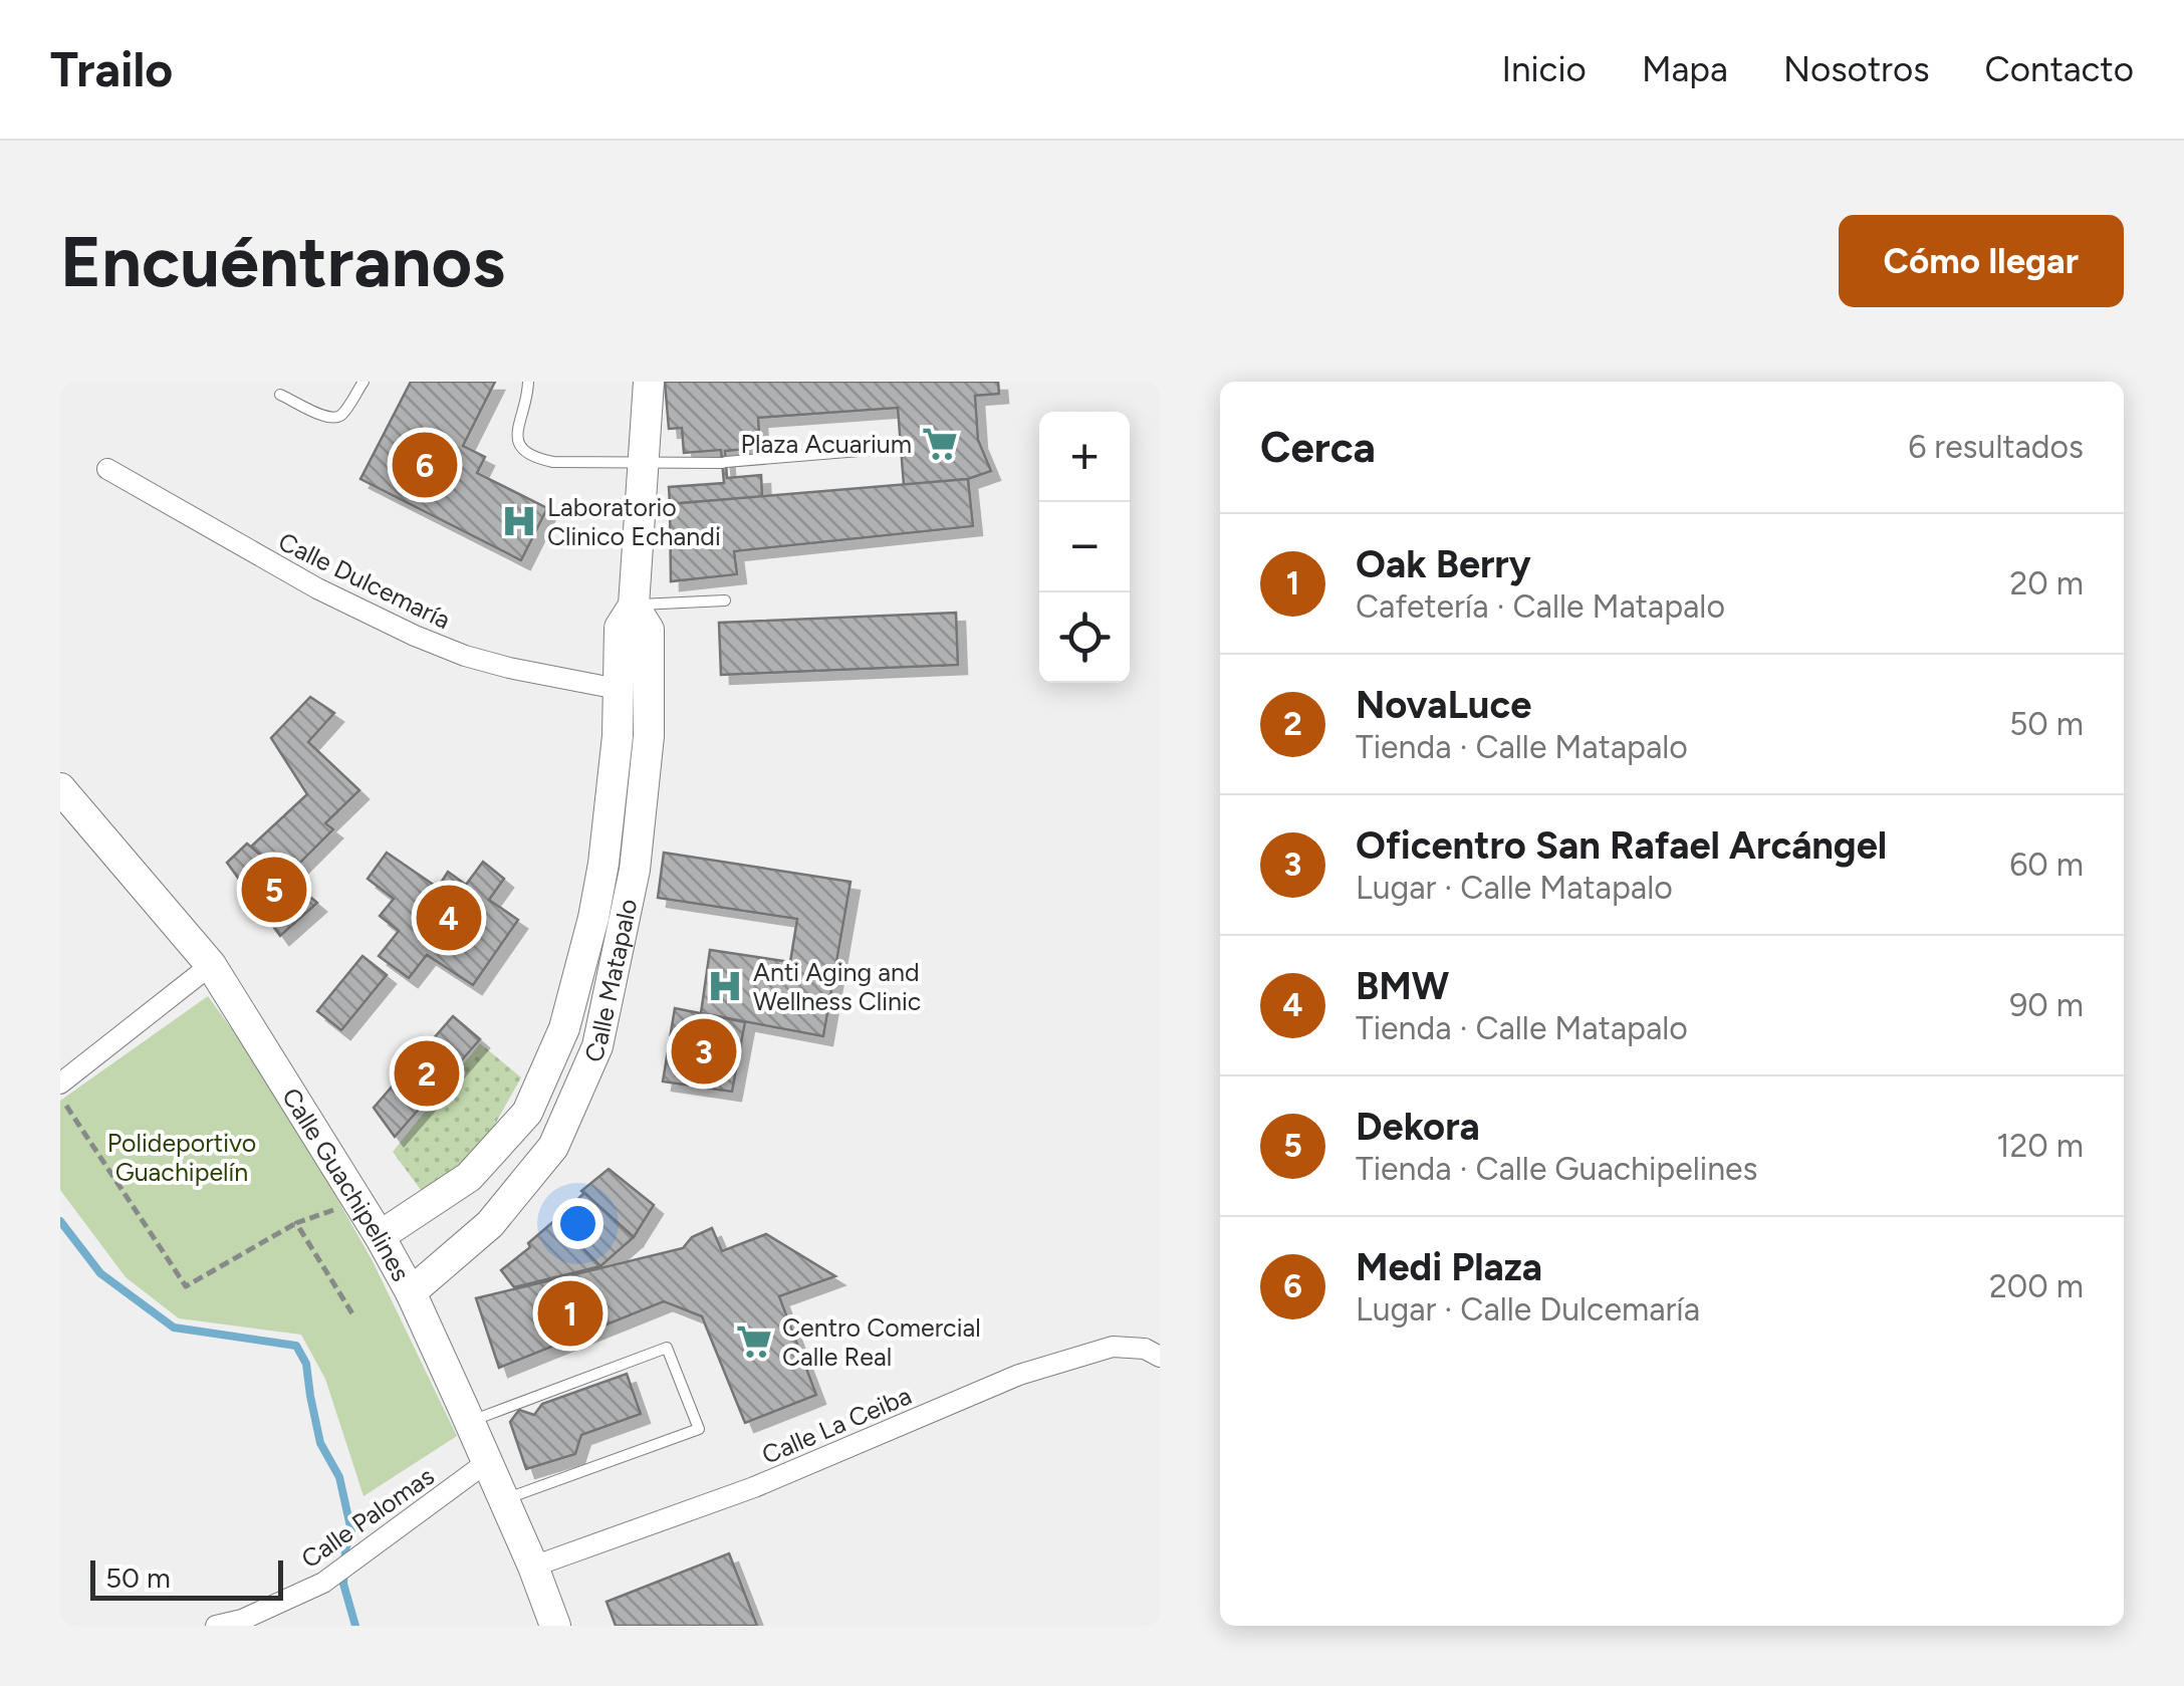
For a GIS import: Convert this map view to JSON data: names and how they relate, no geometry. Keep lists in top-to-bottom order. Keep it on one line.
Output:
{"streets":{"street":["Calle Dulcemaría","Calle Matapalo","Calle Guachipelines","Calle La Ceiba","Calle Palomas"]},"crossings":[["Calle Dulcemaría","Calle Matapalo"],["Calle Matapalo","Calle Guachipelines"],["Calle Guachipelines","Calle La Ceiba"],["Calle Guachipelines","Calle Palomas"]],"parks":["Polideportivo Guachipelín"],"places":{"supermarket":["Plaza Acuarium","Centro Comercial Calle Real"],"hospital":["Laboratorio Clinico Echandi","Anti Aging and Wellness Clinic"]},"scale_bar":"50 m","page":{"header":"Trailo","nav":["Inicio","Mapa","Nosotros","Contacto"],"buttons":"Cómo llegar","title":"Encuéntranos","heading":["Cerca","6 resultados"],"map_buttons":["+","−"],"pins":["6","5","4","3","2","1"],"list":[{"mark":"1","name":"Oak Berry","note":"Cafetería · Calle Matapalo","value":"20 m"},{"mark":"2","name":"NovaLuce","note":"Tienda · Calle Matapalo","value":"50 m"},{"mark":"3","name":"Oficentro San Rafael Arcángel","note":"Lugar · Calle Matapalo","value":"60 m"},{"mark":"4","name":"BMW","note":"Tienda · Calle Matapalo","value":"90 m"},{"mark":"5","name":"Dekora","note":"Tienda · Calle Guachipelines","value":"120 m"},{"mark":"6","name":"Medi Plaza","note":"Lugar · Calle Dulcemaría","value":"200 m"}],"scale":"50 m"}}
